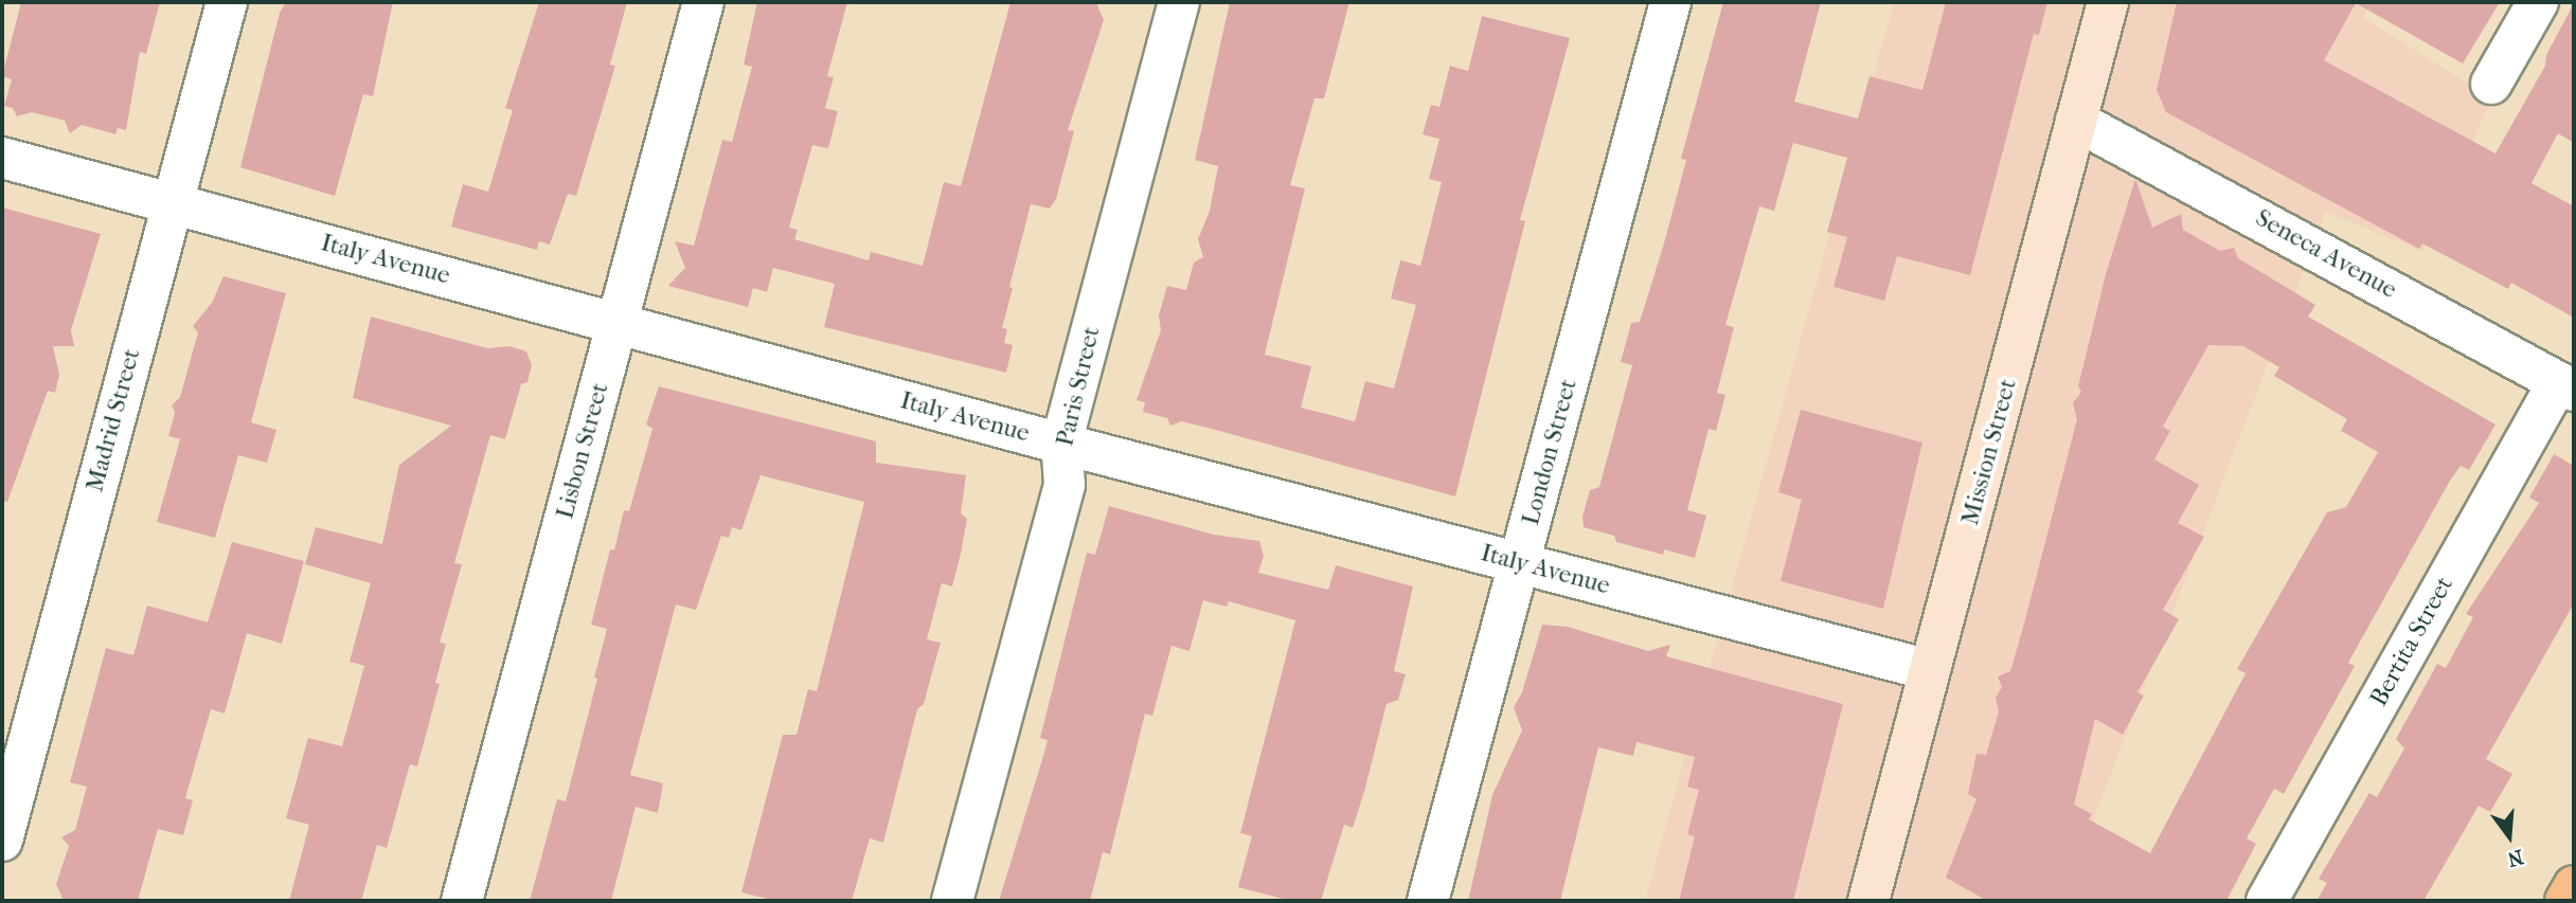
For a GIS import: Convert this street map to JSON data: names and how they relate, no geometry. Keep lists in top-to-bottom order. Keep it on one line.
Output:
{"streets":{"main road":["Mission Street"],"street":["Seneca Avenue","Italy Avenue","Paris Street","Madrid Street","Lisbon Street","London Street","Bertita Street"]},"crossings":[["Seneca Avenue","Mission Street"],["Seneca Avenue","Bertita Street"],["Italy Avenue","Paris Street"],["Italy Avenue","Madrid Street"],["Italy Avenue","Lisbon Street"],["Italy Avenue","London Street"],["Italy Avenue","Mission Street"]],"north":"bottom"}
